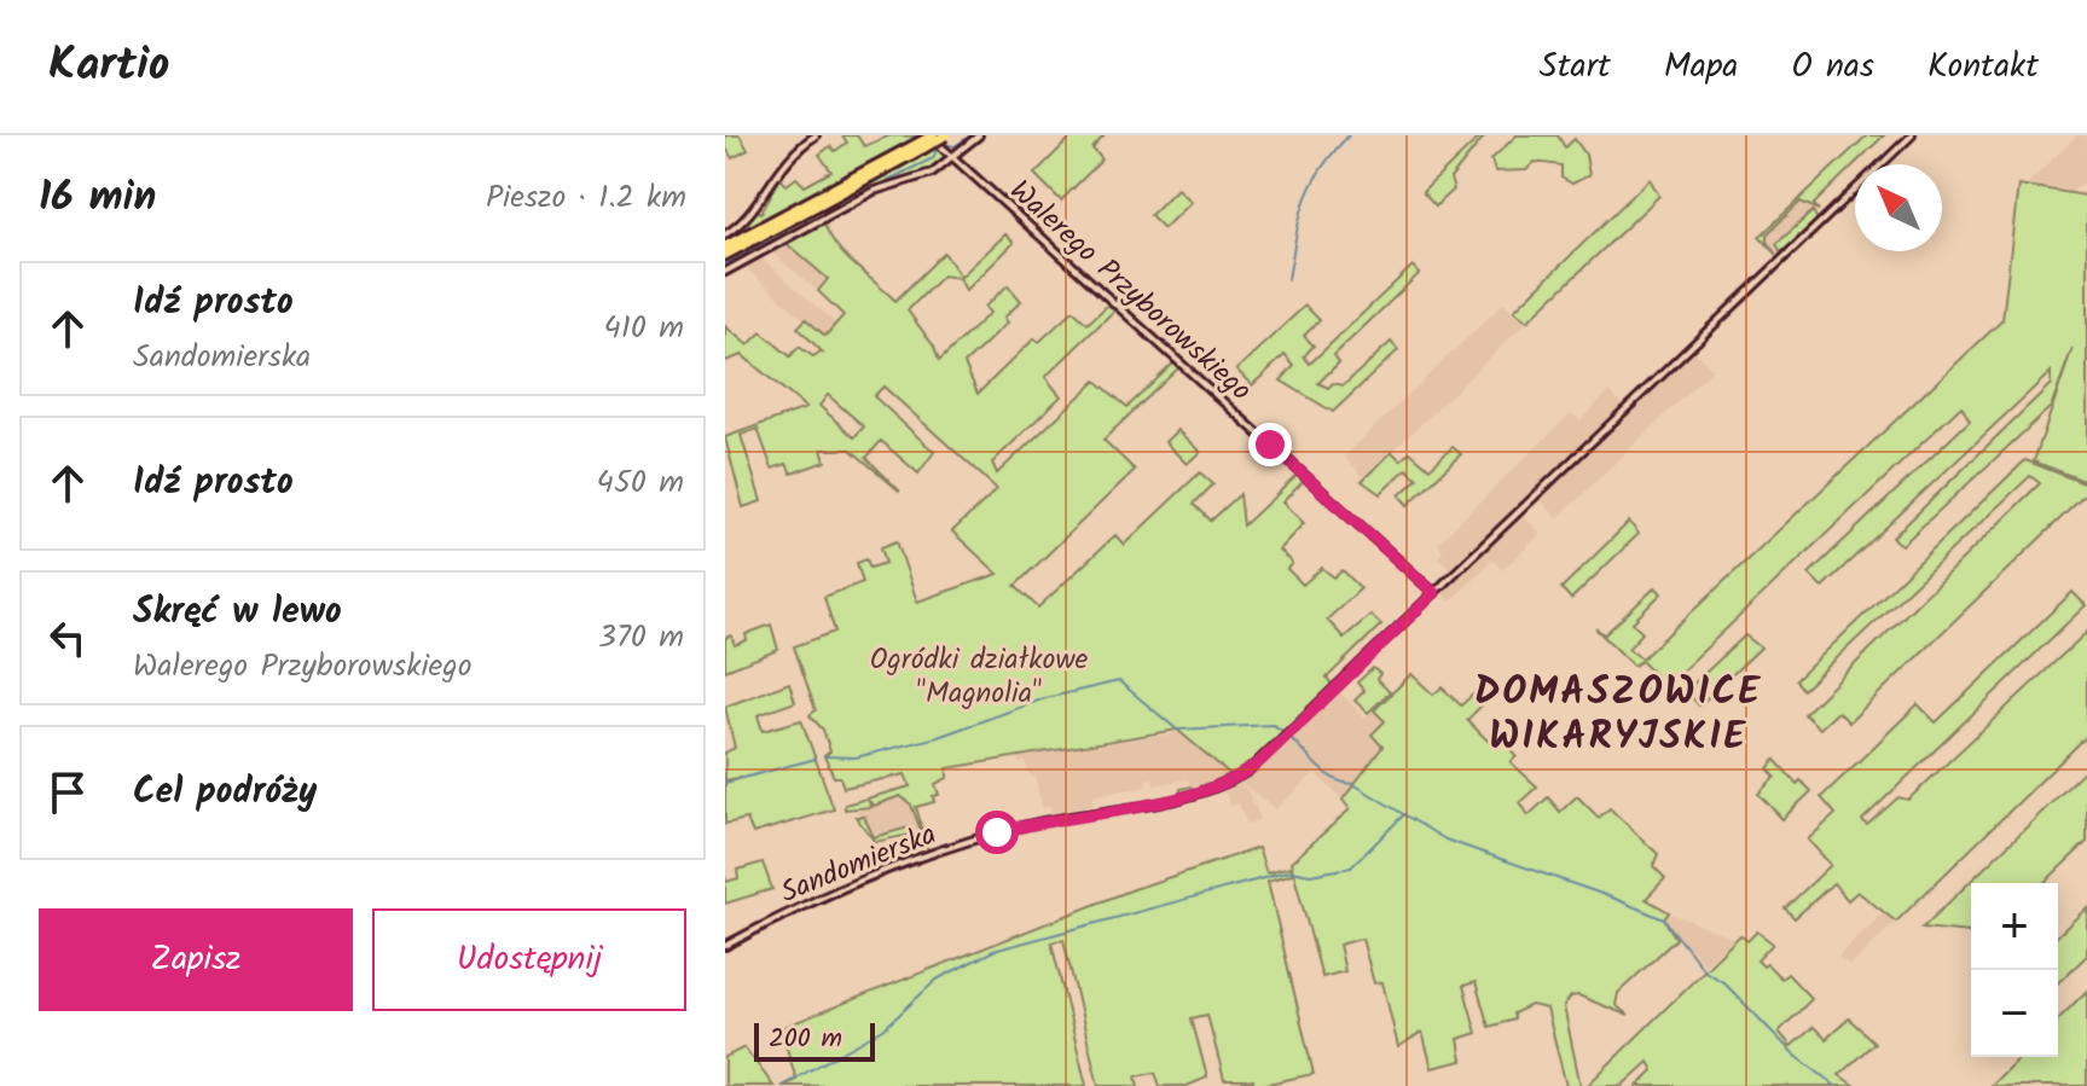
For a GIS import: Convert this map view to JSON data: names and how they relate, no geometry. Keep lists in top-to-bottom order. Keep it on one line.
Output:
{"streets":{"street":["Walerego Przyborowskiego","Sandomierska"]},"crossings":[["Walerego Przyborowskiego","Sandomierska"]],"districts":["DOMASZOWICE WIKARYJSKIE"],"parks":["Ogródki działkowe \"Magnolia\""],"scale_bar":"200 m","north":"top left","page":{"header":"Kartio","nav":["Start","Mapa","O nas","Kontakt"],"heading":["16 min","Pieszo · 1.2 km"],"list":[["Idź prosto","Sandomierska","410 m"],["Idź prosto","450 m"],["Skręć w lewo","Walerego Przyborowskiego","370 m"],"Cel podróży"],"buttons":["Zapisz","Udostępnij"],"map_buttons":["+","−"],"scale":"200 m"}}
